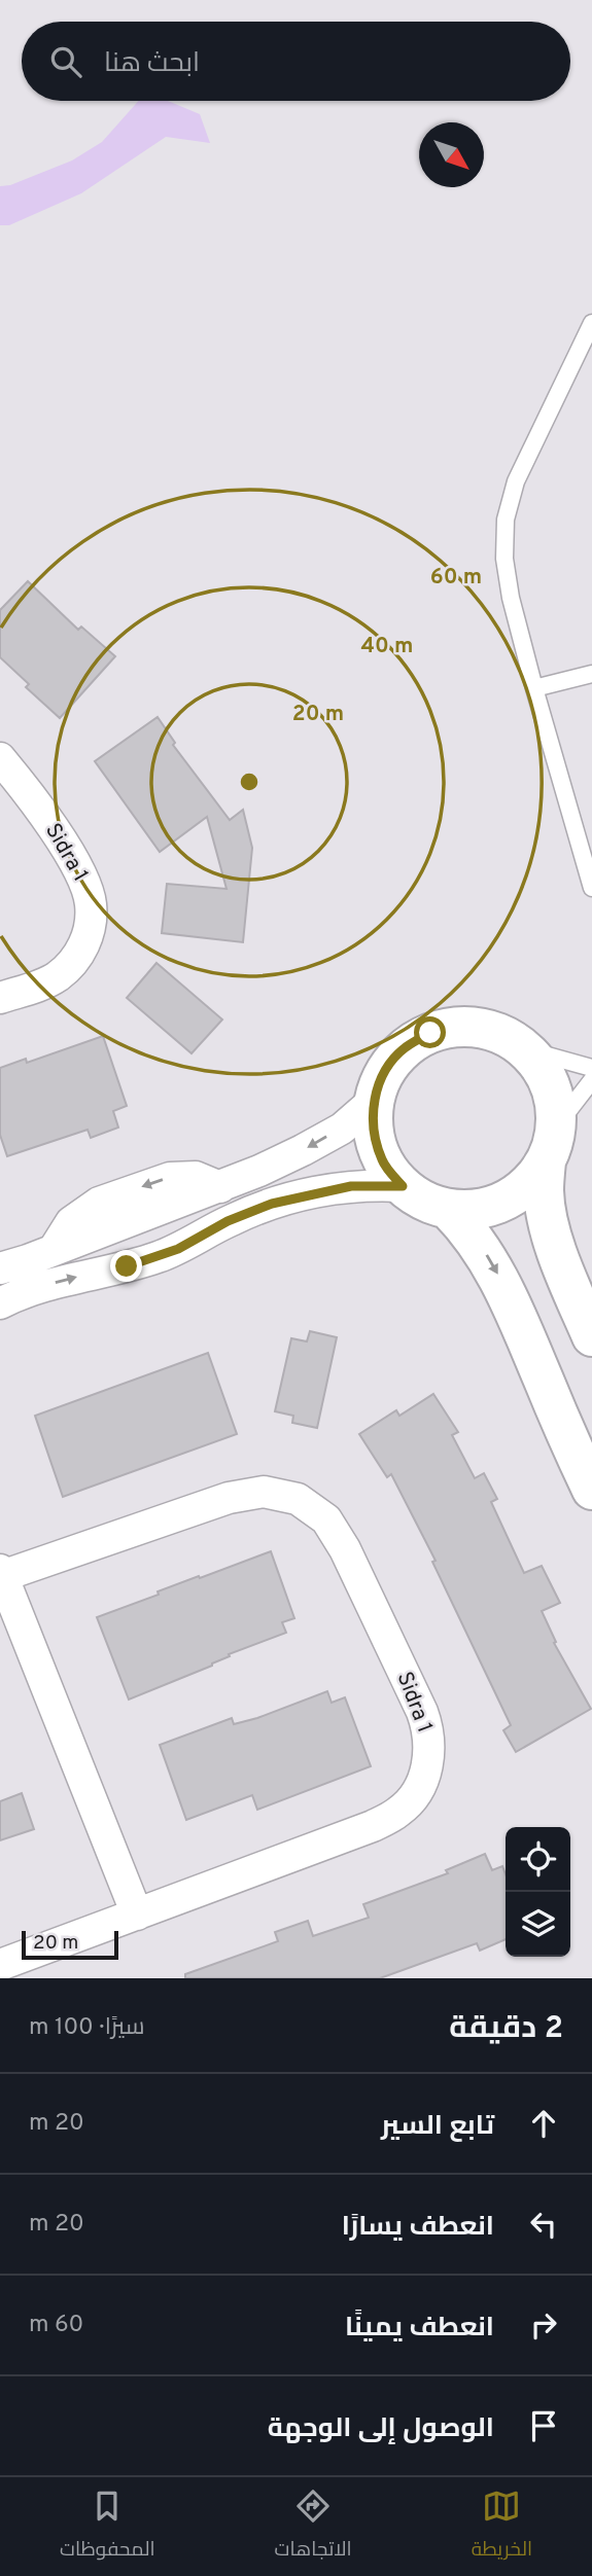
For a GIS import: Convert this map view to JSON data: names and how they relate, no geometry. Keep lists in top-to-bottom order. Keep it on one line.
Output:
{"streets":{"street":["Sidra 1"]},"scale_bar":"20 m","north":"bottom right","page":{"search":"ابحث هنا","scale":"20 m","heading":["2 دقيقة","سيرًا · 100 m"],"list":[["تابع السير","20 m"],["انعطف يسارًا","20 m"],["انعطف يمينًا","60 m"],"الوصول إلى الوجهة"],"nav":["الخريطة","الاتجاهات","المحفوظات"]},"rings":["60 m","40 m","20 m"]}
